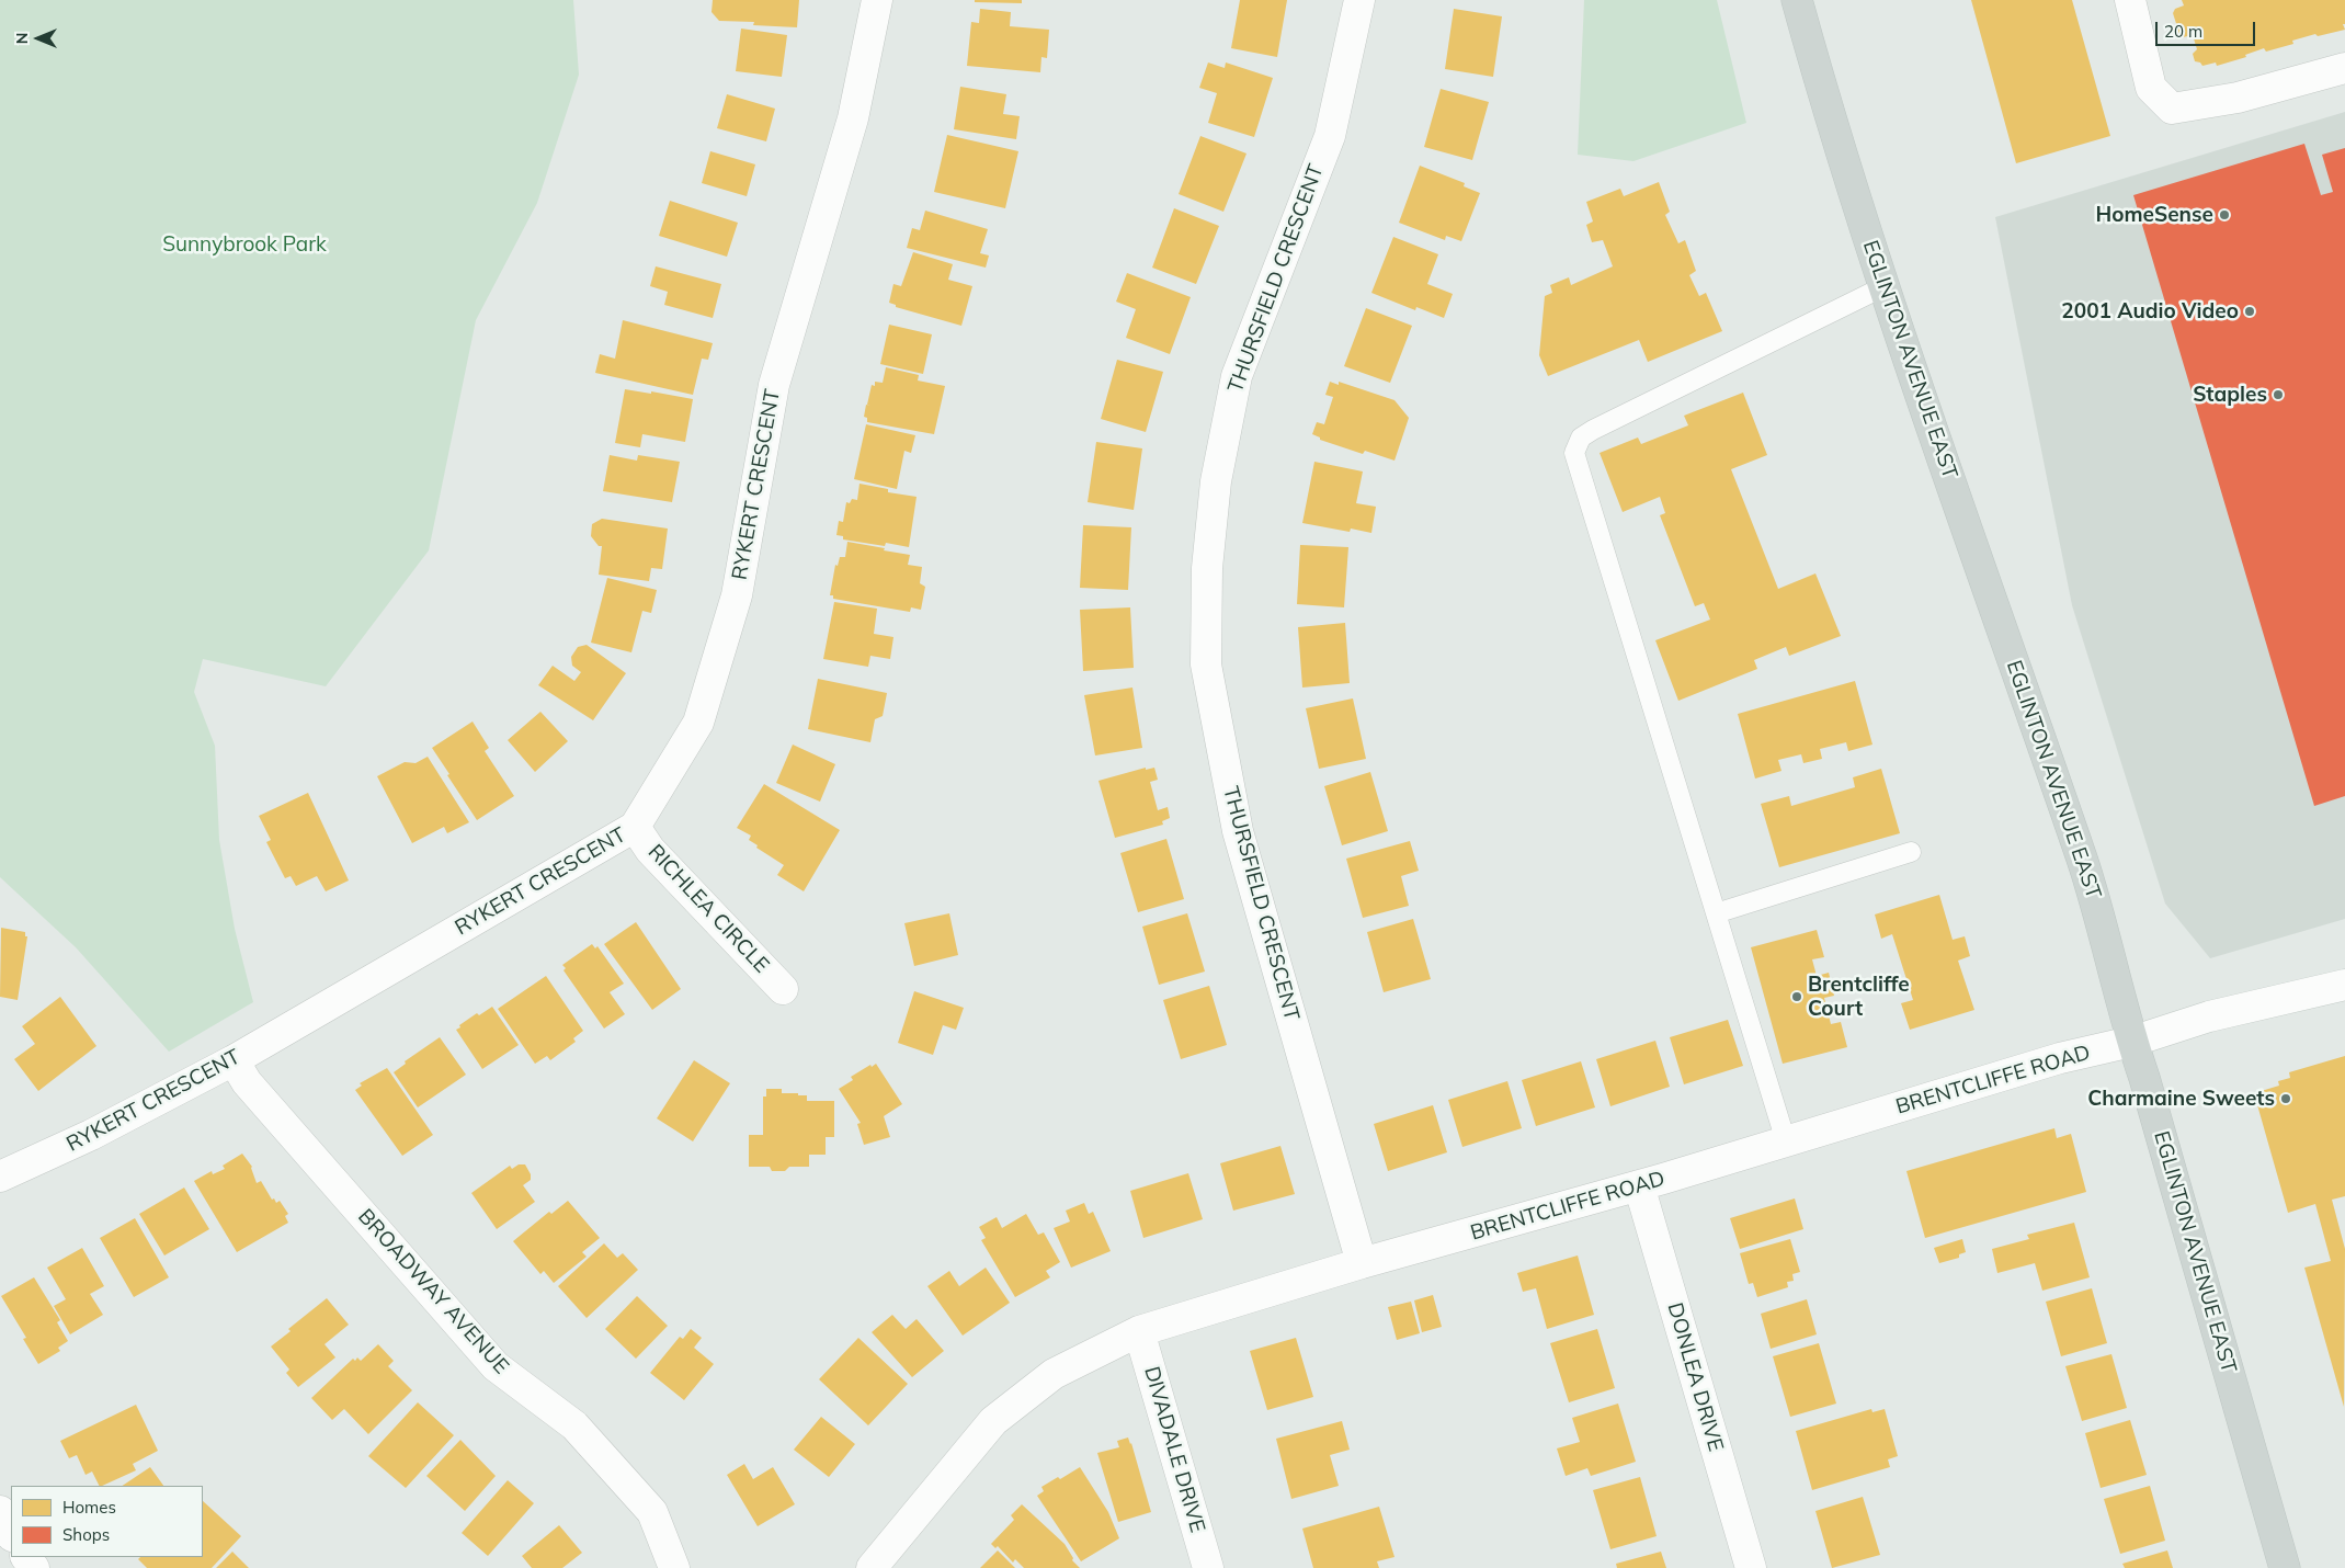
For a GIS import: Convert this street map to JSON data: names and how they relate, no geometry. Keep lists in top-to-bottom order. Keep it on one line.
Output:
{"streets":{"main road":["EGLINTON AVENUE EAST"],"street":["THURSFIELD CRESCENT","RYKERT CRESCENT","RICHLEA CIRCLE","BRENTCLIFFE ROAD","BROADWAY AVENUE","DONLEA DRIVE","DIVADALE DRIVE"]},"crossings":[["THURSFIELD CRESCENT","BRENTCLIFFE ROAD"],["EGLINTON AVENUE EAST","BRENTCLIFFE ROAD"],["RYKERT CRESCENT","RICHLEA CIRCLE"],["RYKERT CRESCENT","BROADWAY AVENUE"],["BRENTCLIFFE ROAD","DONLEA DRIVE"],["BRENTCLIFFE ROAD","DIVADALE DRIVE"]],"parks":["Sunnybrook Park"],"places":["HomeSense","2001 Audio Video","Staples","Brentcliffe Court","Charmaine Sweets"],"legend":["Homes","Shops"],"scale_bar":"20 m","north":"left"}
